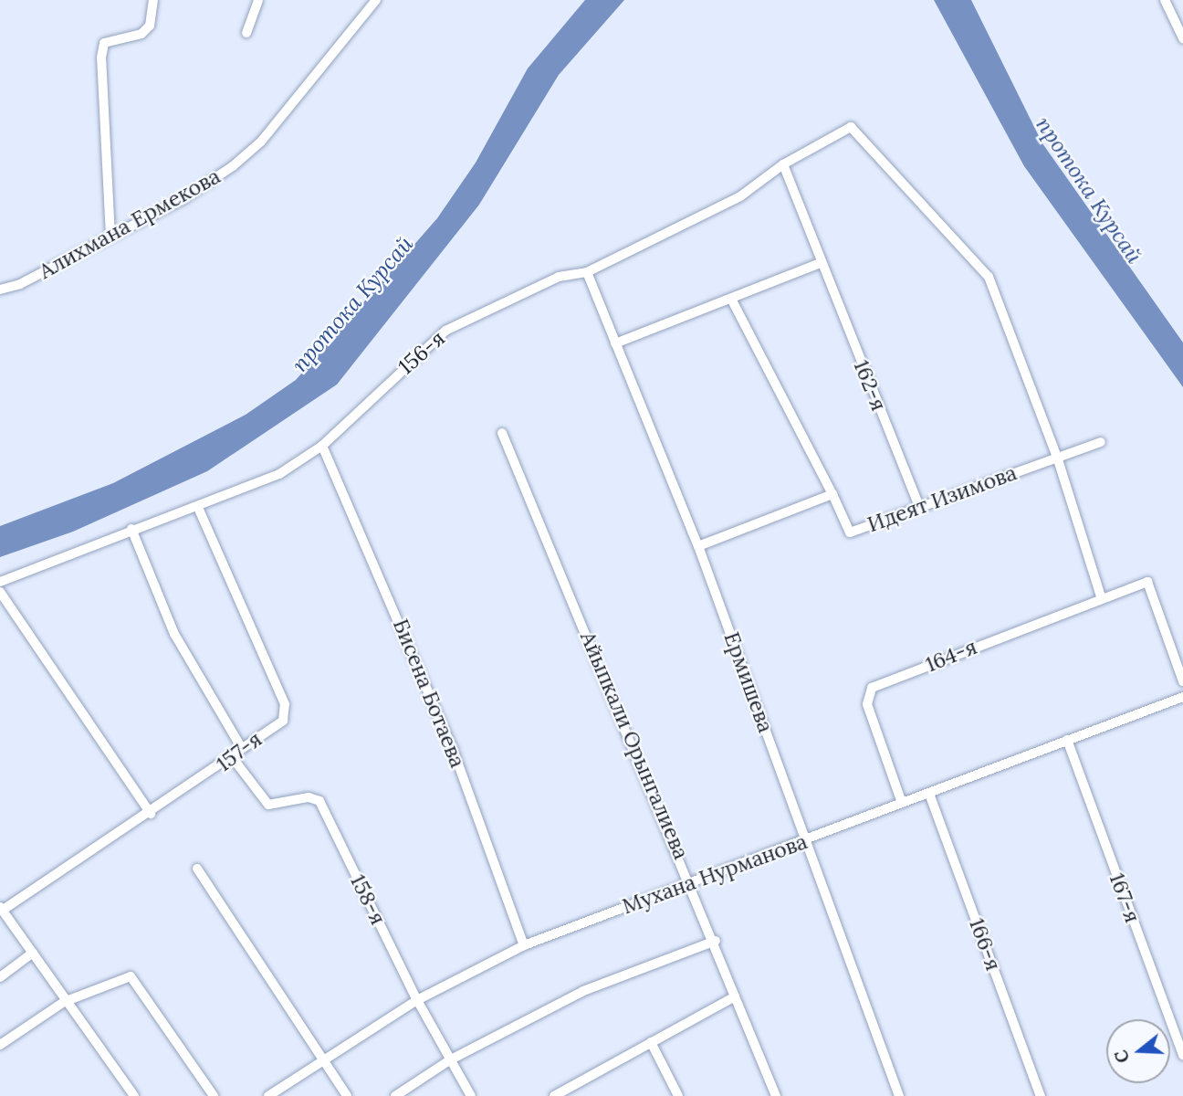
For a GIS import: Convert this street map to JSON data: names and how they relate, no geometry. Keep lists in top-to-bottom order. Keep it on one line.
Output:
{"streets":{"street":["Алихмана Ермекова","156-я","162-я","Идеят Изимова","164-я","Ермишева","Бисена Ботаева","Айыпкали Орынгалиева","157-я","Мухана Нурманова","167-я","158-я","166-я"]},"crossings":[["156-я","162-я"],["156-я","Идеят Изимова"],["156-я","Ермишева"],["156-я","Бисена Ботаева"],["156-я","157-я"],["162-я","Идеят Изимова"],["164-я","Мухана Нурманова"],["Ермишева","Мухана Нурманова"],["Бисена Ботаева","Мухана Нурманова"],["Айыпкали Орынгалиева","Мухана Нурманова"],["157-я","158-я"],["Мухана Нурманова","167-я"],["Мухана Нурманова","158-я"],["Мухана Нурманова","166-я"]],"water":["протока Курсай"],"north":"left"}
